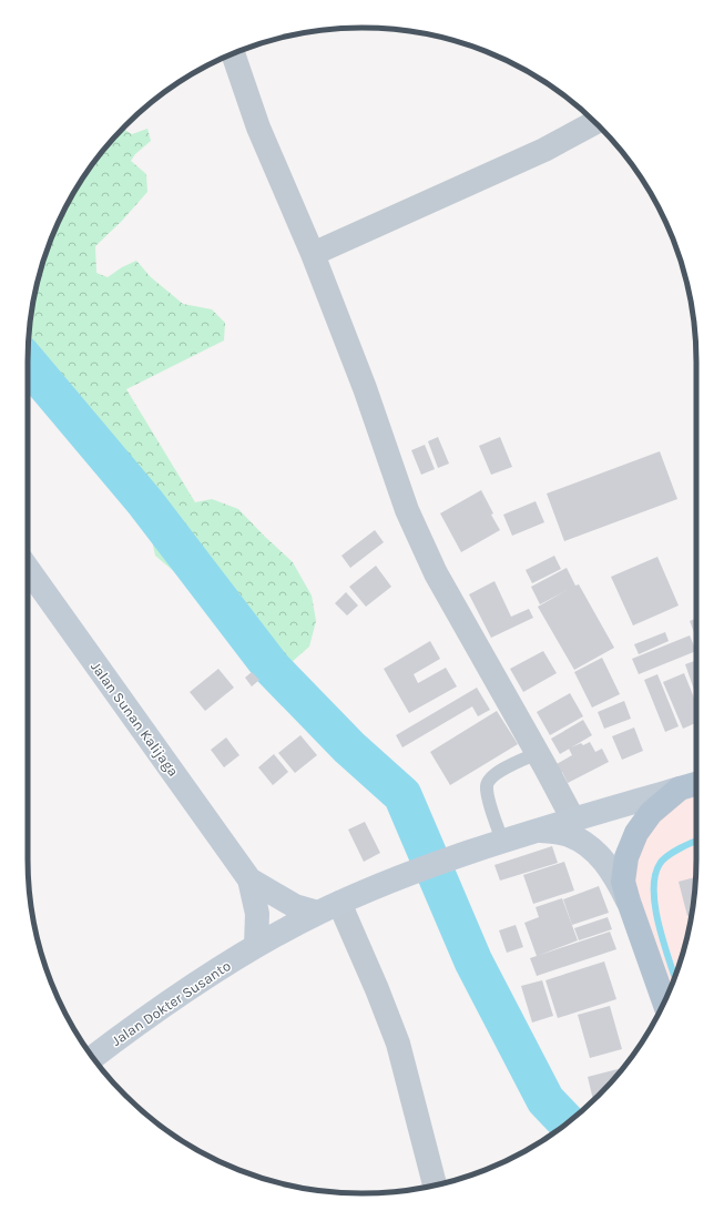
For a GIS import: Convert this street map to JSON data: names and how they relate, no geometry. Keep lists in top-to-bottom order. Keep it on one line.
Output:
{"streets":{"main road":["Jalan Sunan Kalijaga","Jalan Dokter Susanto"]},"crossings":[["Jalan Sunan Kalijaga","Jalan Dokter Susanto"]]}
